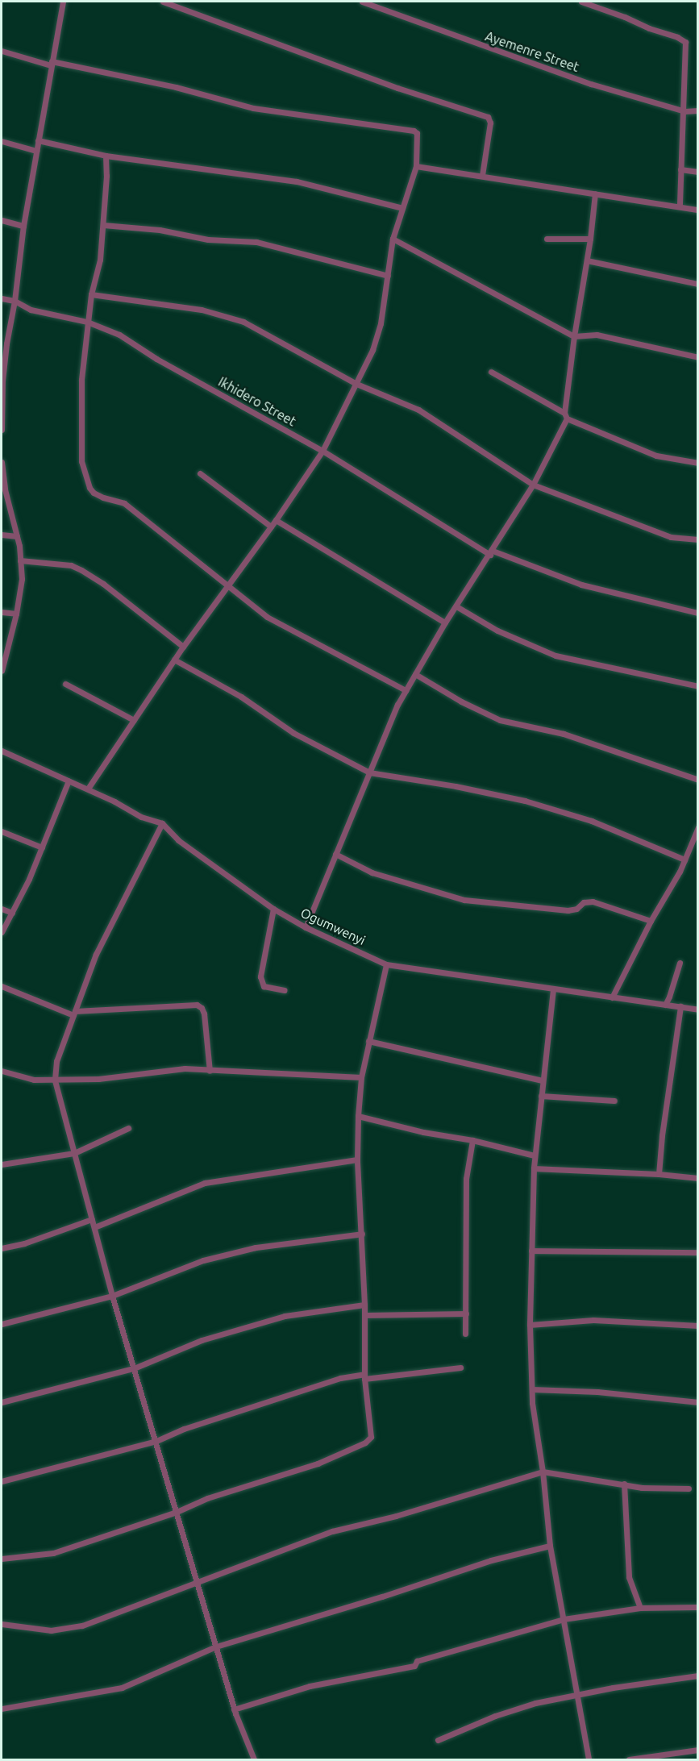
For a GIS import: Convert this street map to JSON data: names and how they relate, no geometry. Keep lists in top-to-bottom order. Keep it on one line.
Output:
{"streets":{"street":["Ayemenre Street","Ikhidero Street","Ogumwenyi"]}}
